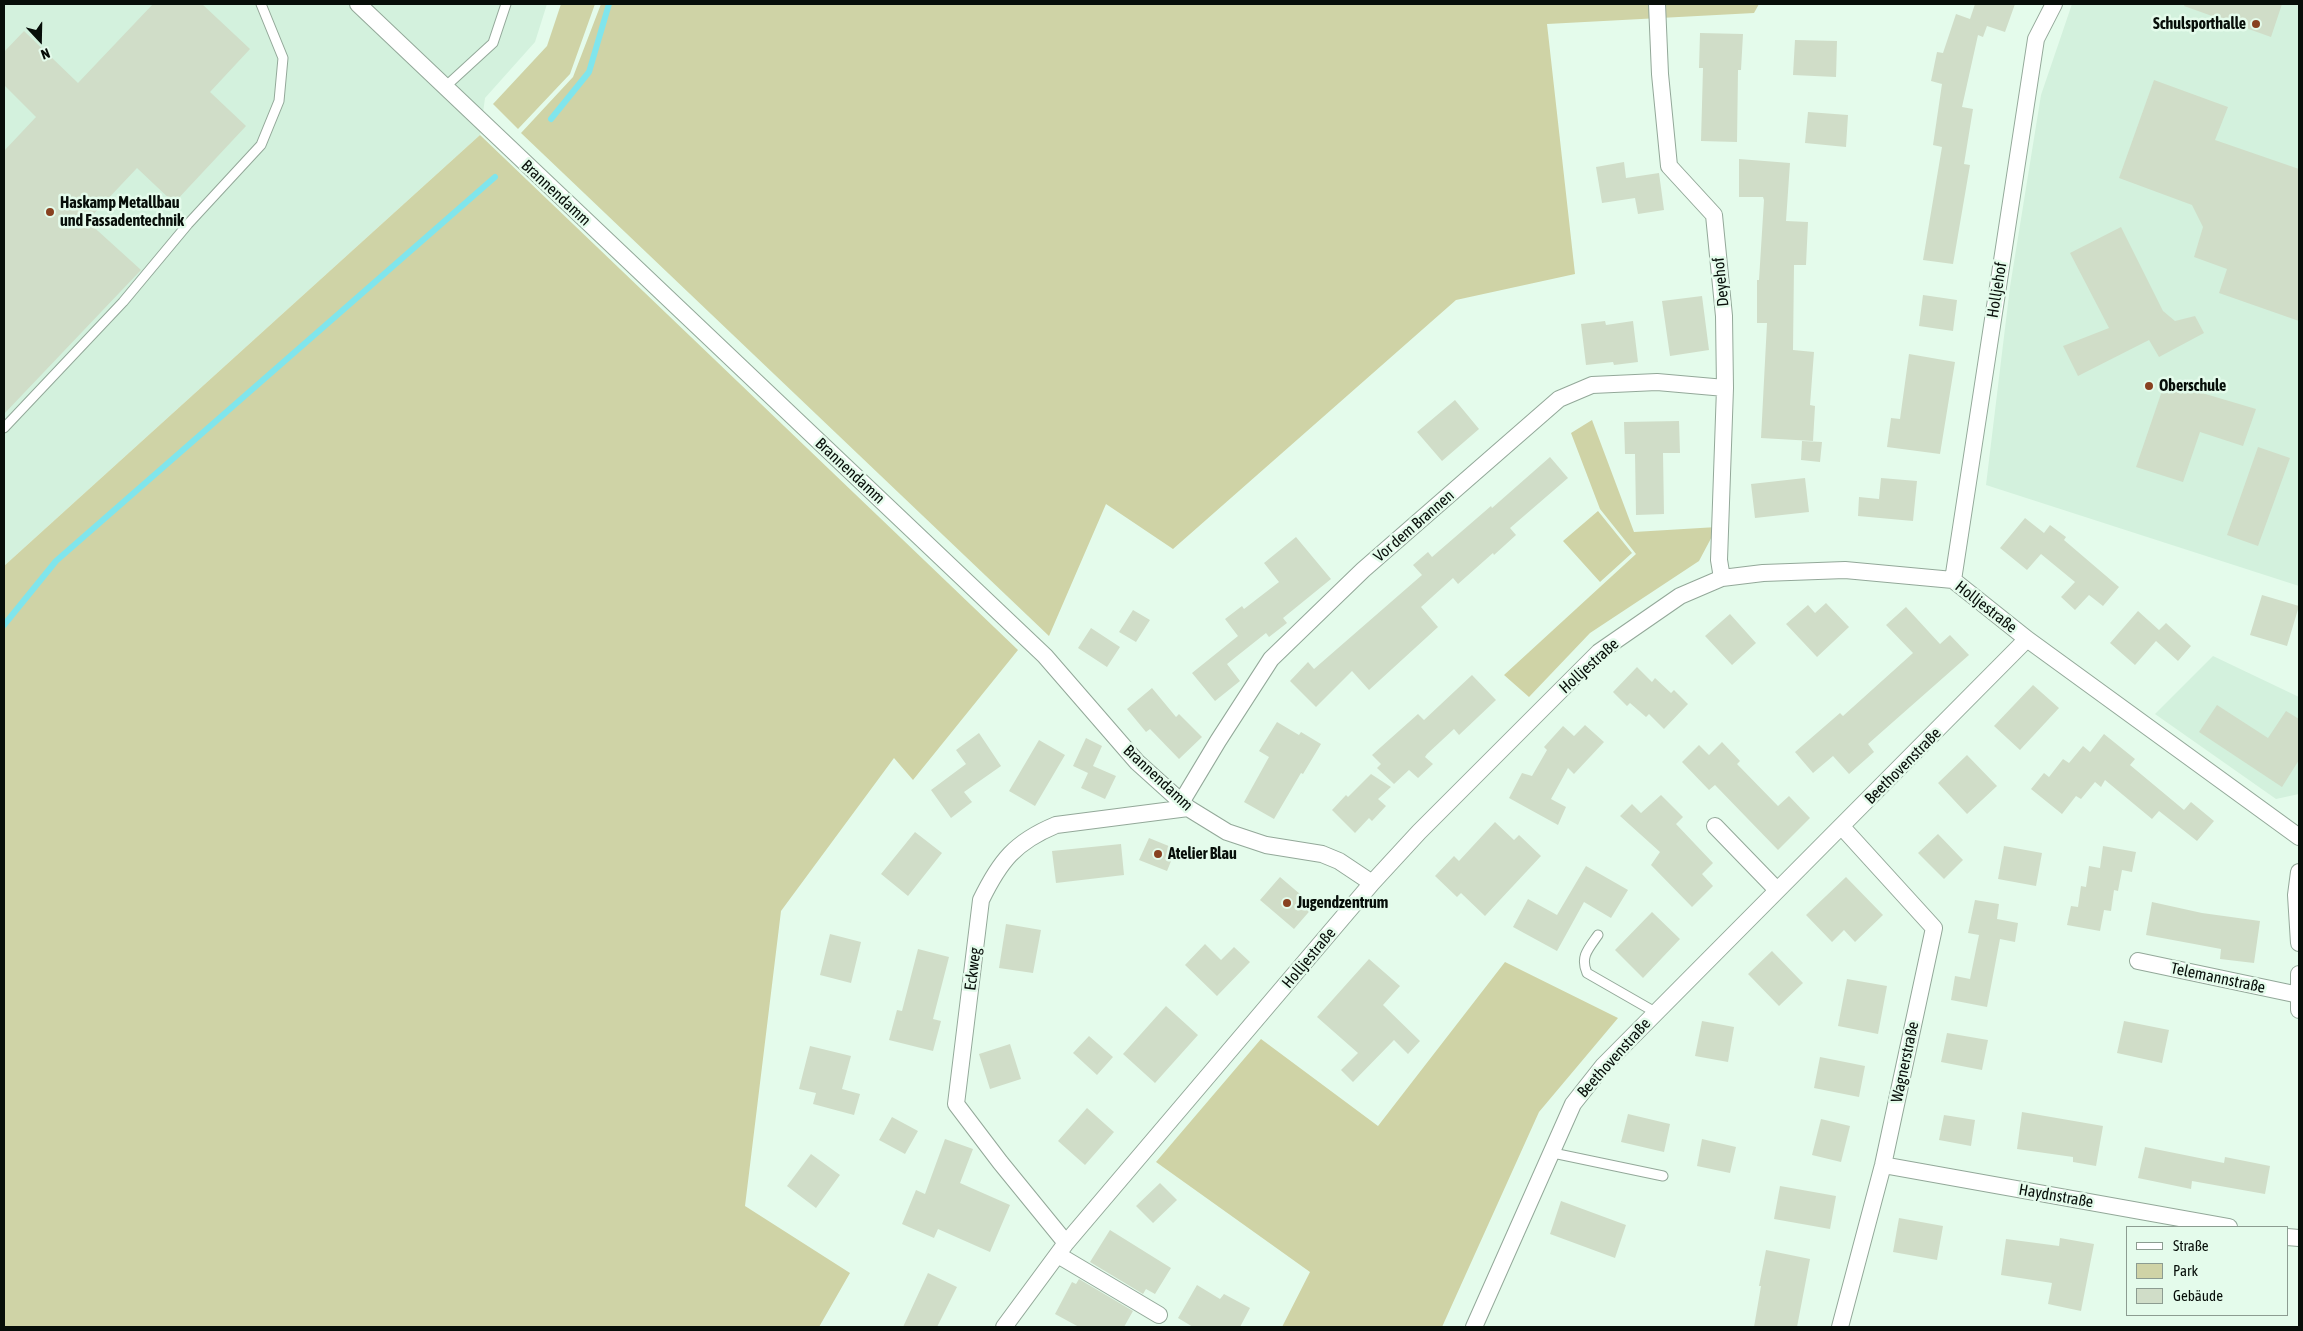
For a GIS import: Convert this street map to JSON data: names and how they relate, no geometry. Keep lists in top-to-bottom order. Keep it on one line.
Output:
{"streets":{"street":["Brannendamm","Deyehof","Holljehof","Vor dem Brannen","Holljestraße","Beethovenstraße","Eckweg","Telemannstraße","Wagnerstraße","Haydnstraße"]},"crossings":[["Brannendamm","Vor dem Brannen"],["Brannendamm","Holljestraße"],["Brannendamm","Eckweg"],["Deyehof","Vor dem Brannen"],["Deyehof","Holljestraße"],["Holljehof","Holljestraße"],["Vor dem Brannen","Eckweg"],["Holljestraße","Beethovenstraße"],["Holljestraße","Eckweg"],["Beethovenstraße","Wagnerstraße"],["Wagnerstraße","Haydnstraße"]],"places":["Schulsporthalle","Haskamp Metallbau und Fassadentechnik","Oberschule","Atelier Blau","Jugendzentrum"],"legend":["Straße","Park","Gebäude"],"north":"bottom"}
